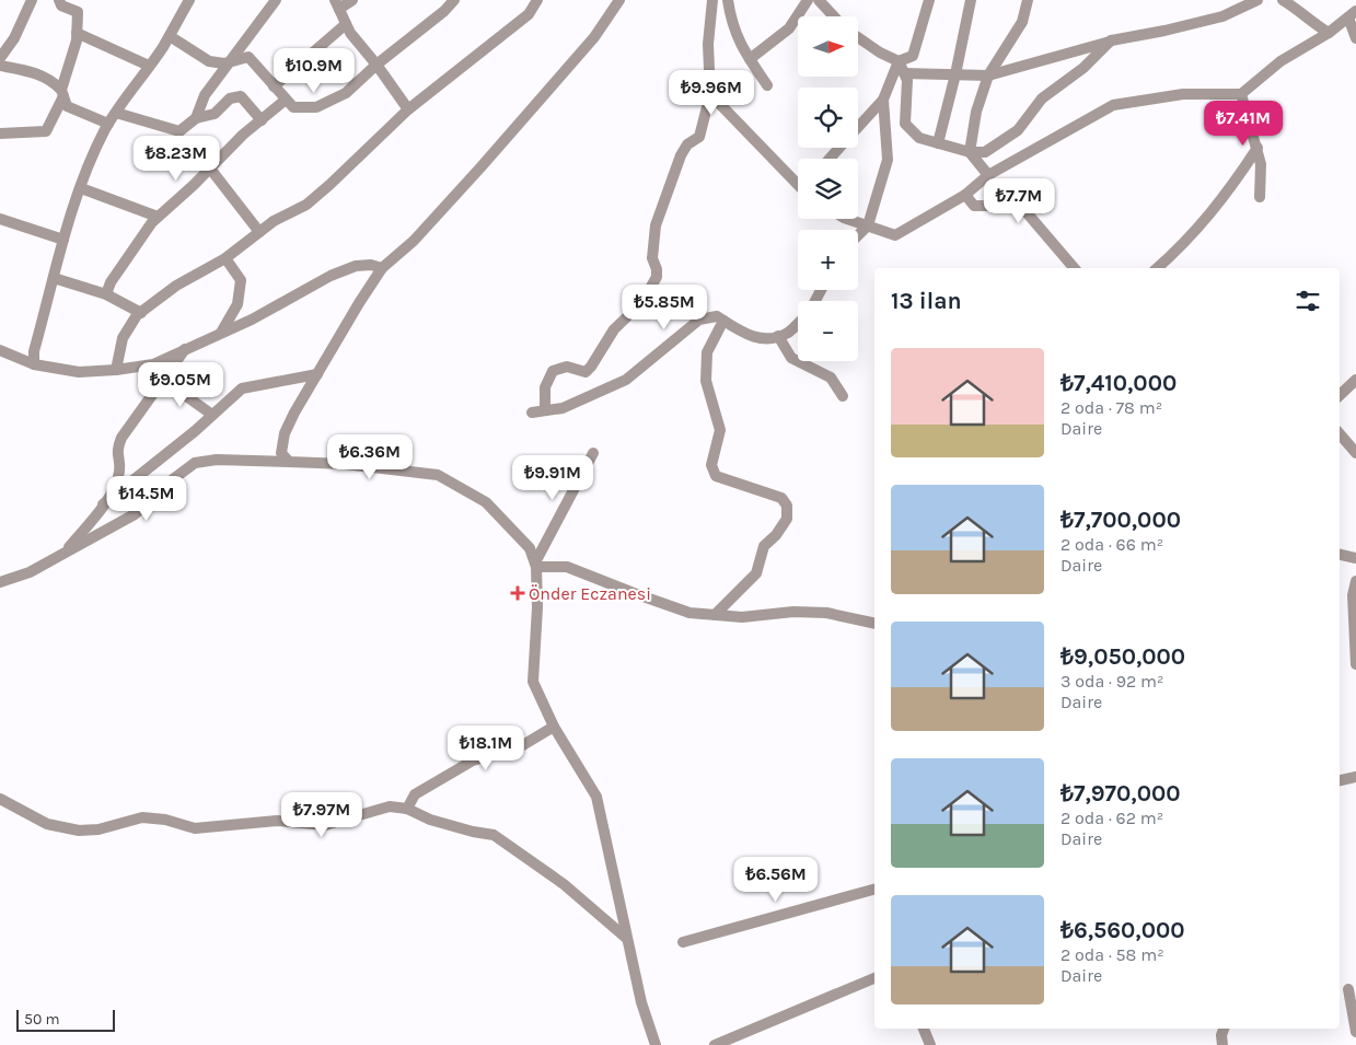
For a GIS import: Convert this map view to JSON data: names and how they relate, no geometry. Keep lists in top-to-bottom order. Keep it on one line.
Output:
{"places":{"health":["Önder Eczanesi"]},"scale_bar":"50 m","north":"right","page":{"map_buttons":["+","−"],"price":["₺10.9M","₺9.96M","₺7.41M","₺8.23M","₺7.7M","₺5.85M","₺9.05M","₺6.36M","₺9.91M","₺14.5M","₺18.1M","₺7.97M","₺6.56M"],"heading":"13 ilan","list":[{"name":"₺7,410,000","note":"2 oda · 78 m² · Daire"},{"name":"₺7,700,000","note":"2 oda · 66 m² · Daire"},{"name":"₺9,050,000","note":"3 oda · 92 m² · Daire"},{"name":"₺7,970,000","note":"2 oda · 62 m² · Daire"},{"name":"₺6,560,000","note":"2 oda · 58 m² · Daire"}],"scale":"50 m"}}
